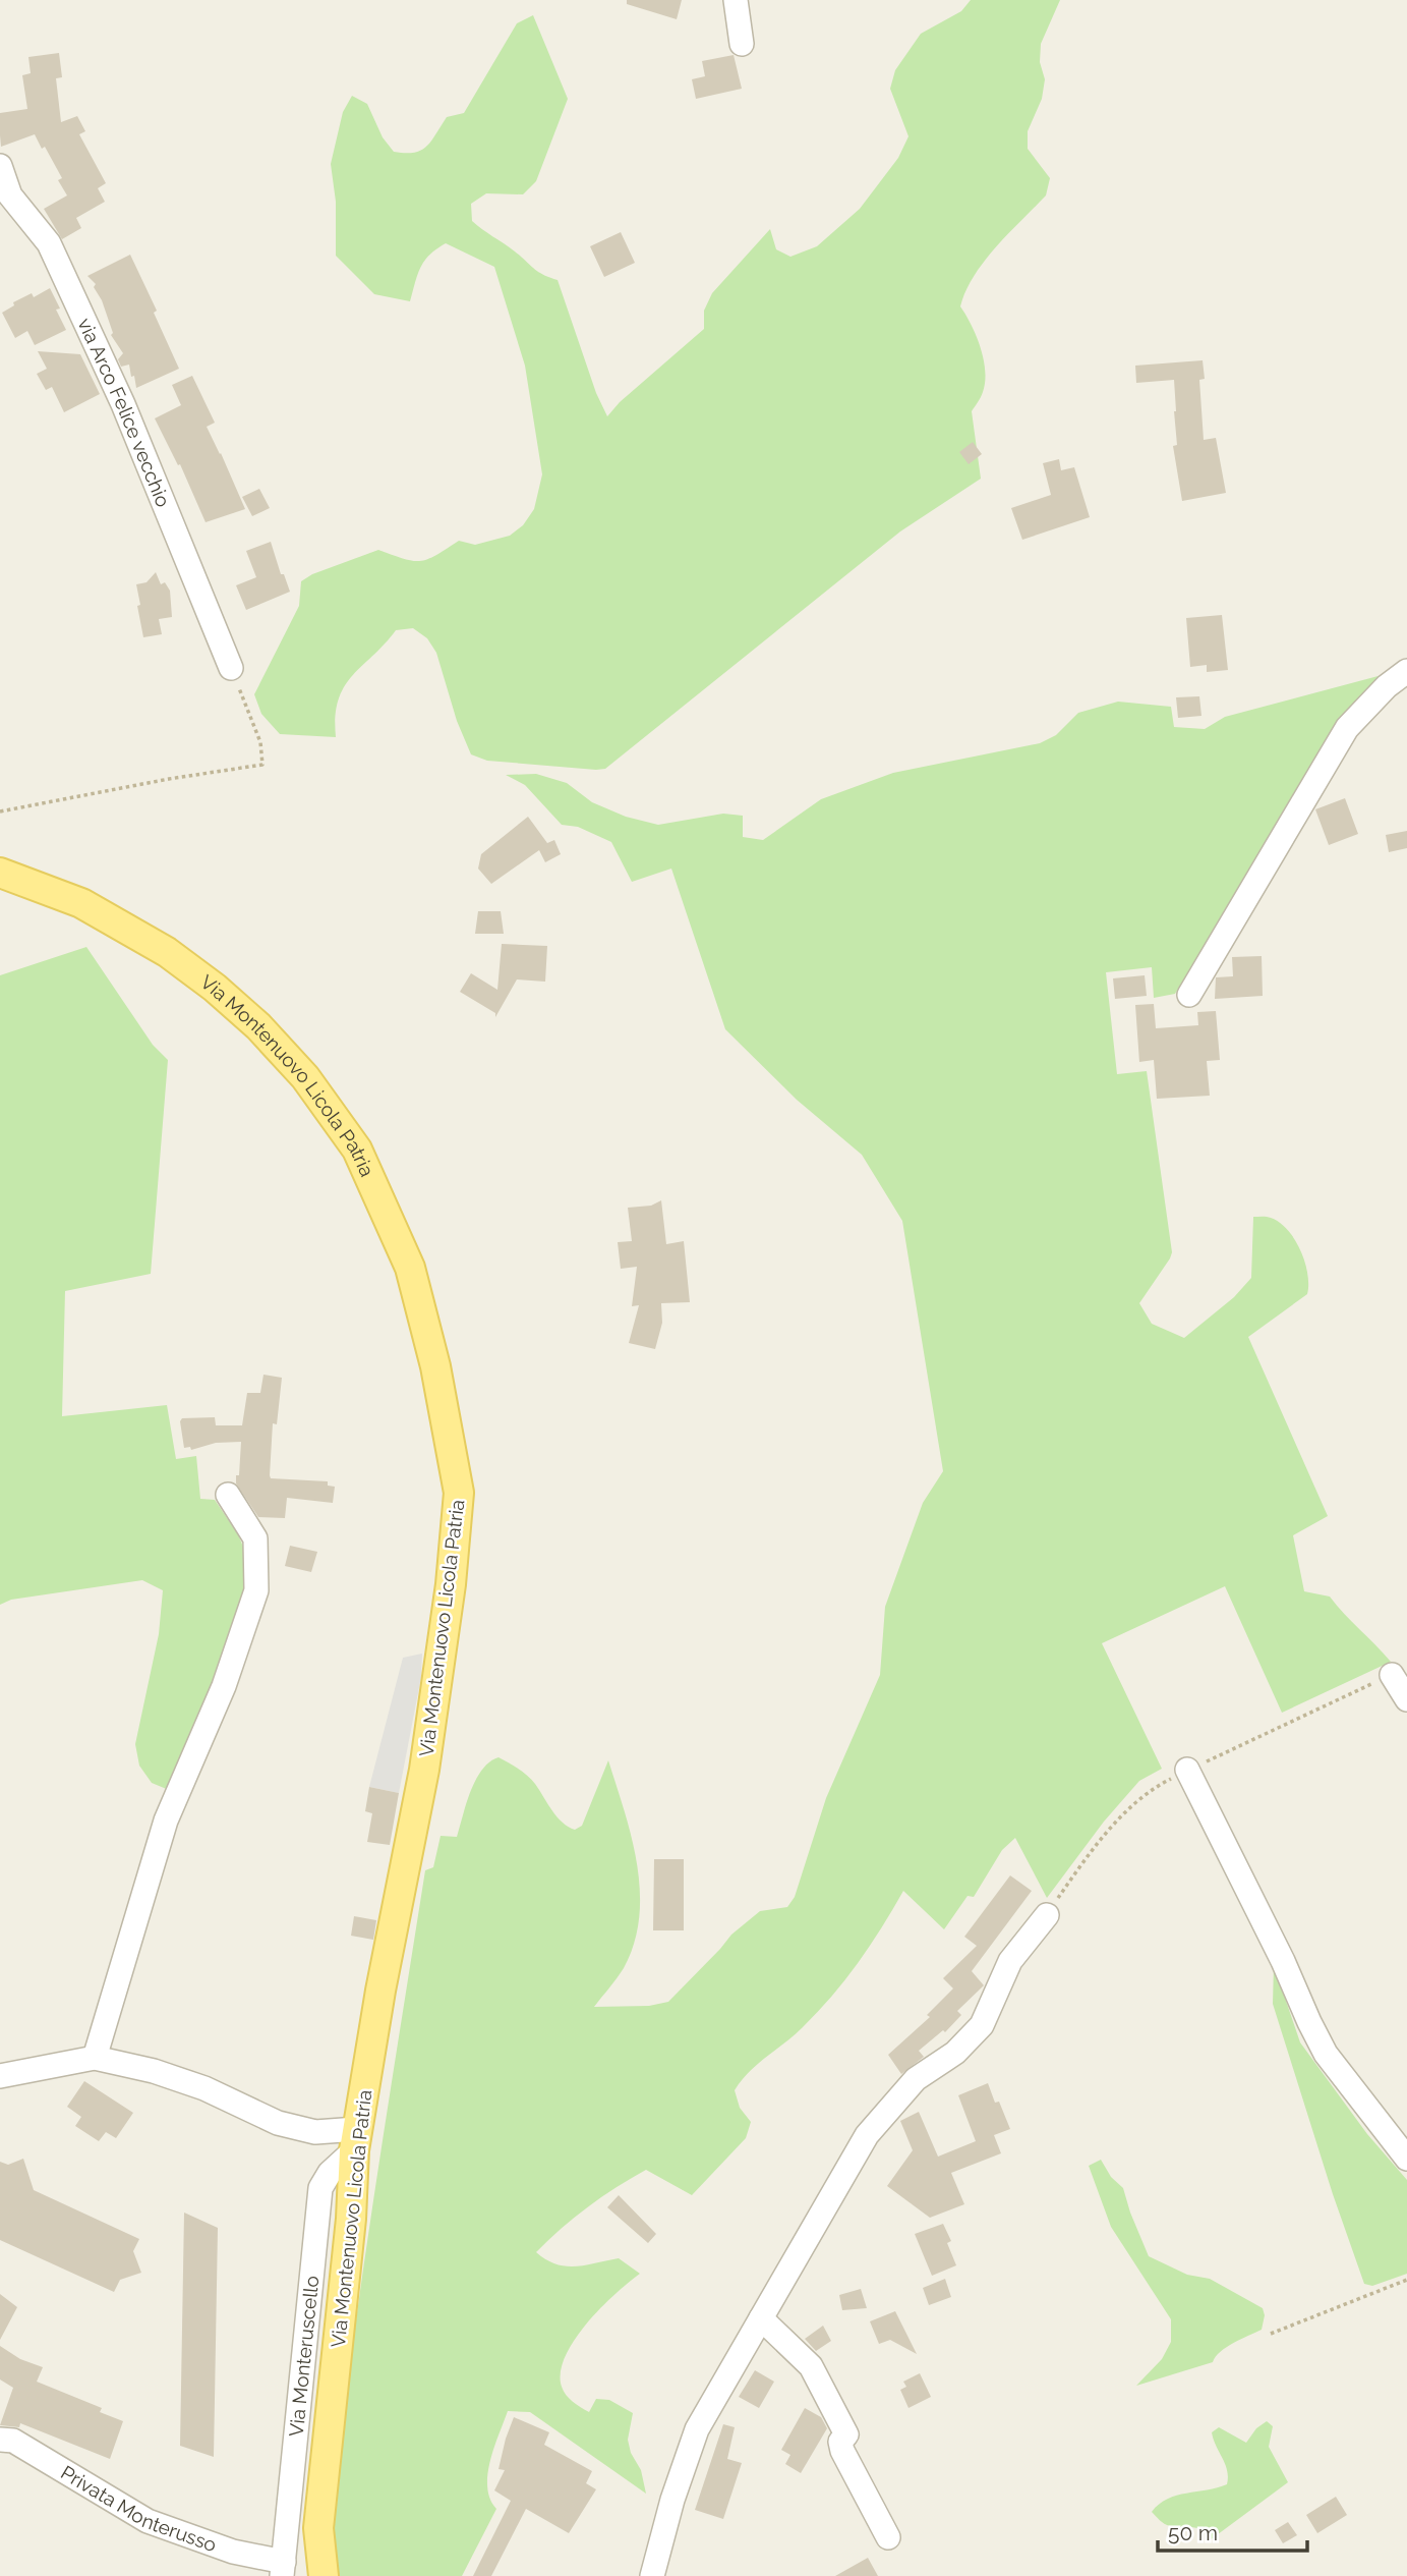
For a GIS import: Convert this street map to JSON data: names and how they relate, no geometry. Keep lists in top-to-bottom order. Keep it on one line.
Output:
{"streets":{"main road":["Via Montenuovo Licola Patria"],"street":["via Arco Felice vecchio","Via Monteruscello","Privata Monterusso"]},"crossings":[["Via Montenuovo Licola Patria","Via Monteruscello"],["Via Monteruscello","Privata Monterusso"]],"scale_bar":"50 m"}
